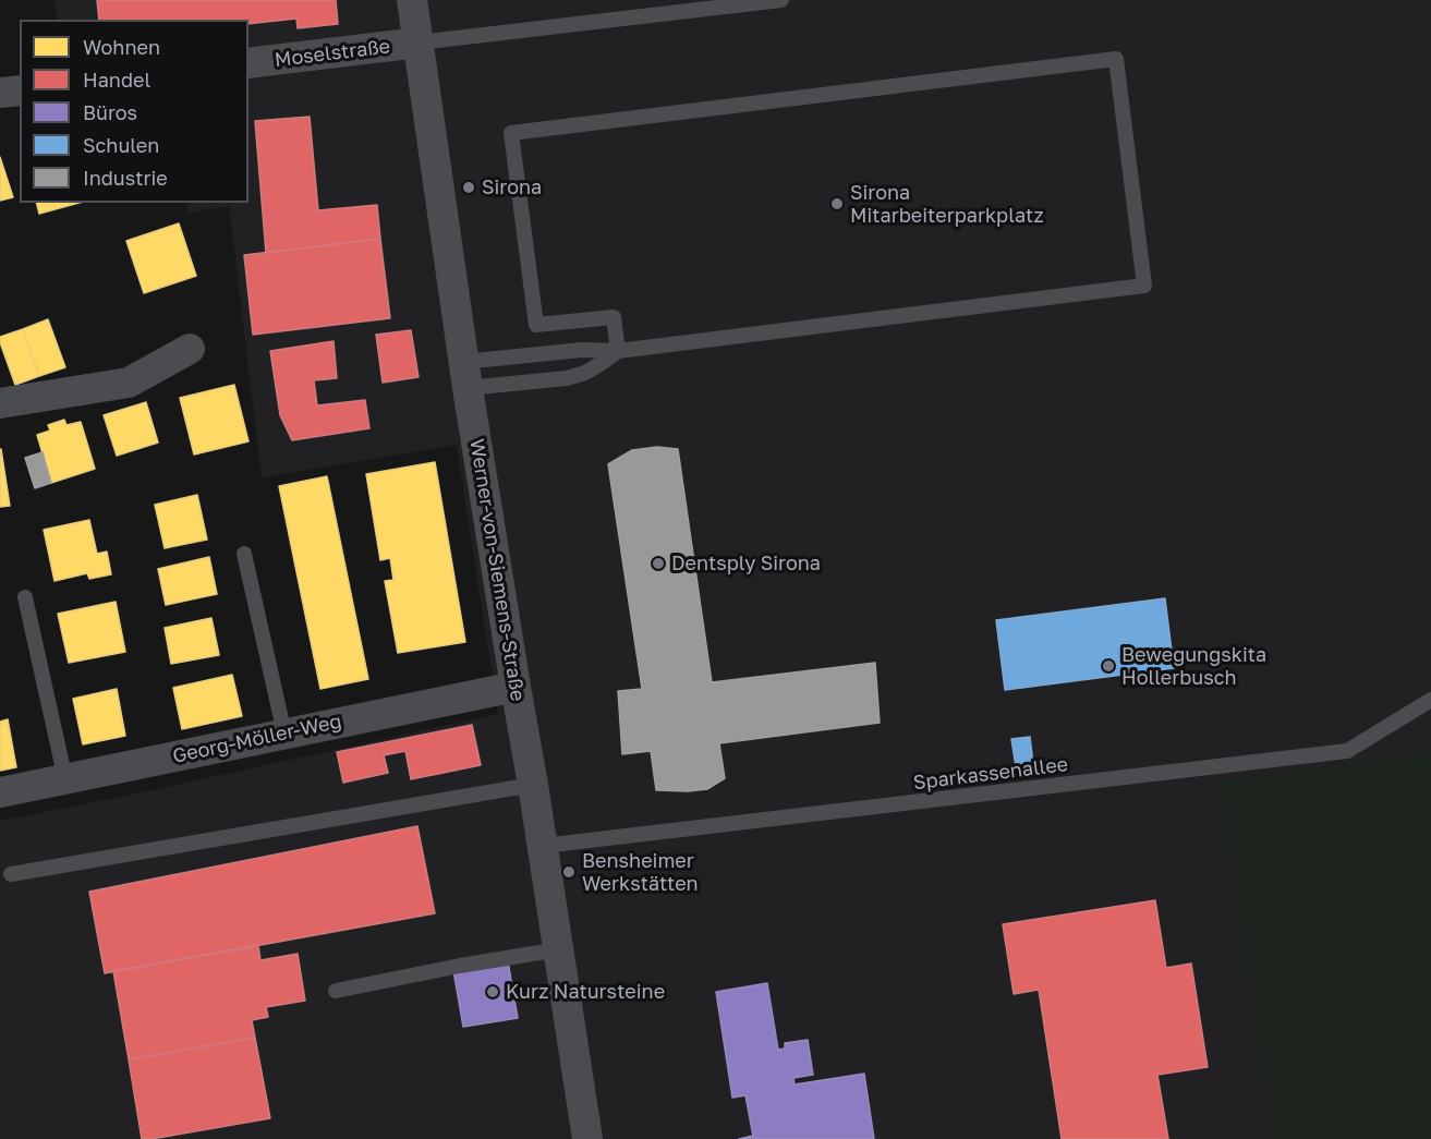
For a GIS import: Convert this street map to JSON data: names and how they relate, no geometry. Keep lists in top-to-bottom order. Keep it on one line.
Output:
{"streets":{"street":["Moselstraße","Werner-von-Siemens-Straße","Georg-Möller-Weg"],"lane":["Sparkassenallee"]},"crossings":[["Moselstraße","Werner-von-Siemens-Straße"],["Werner-von-Siemens-Straße","Georg-Möller-Weg"],["Werner-von-Siemens-Straße","Sparkassenallee"]],"places":["Sirona","Sirona Mitarbeiterparkplatz","Dentsply Sirona","Bewegungskita Hollerbusch","Bensheimer Werkstätten","Kurz Natursteine"],"legend":["Wohnen","Handel","Büros","Schulen","Industrie"]}
